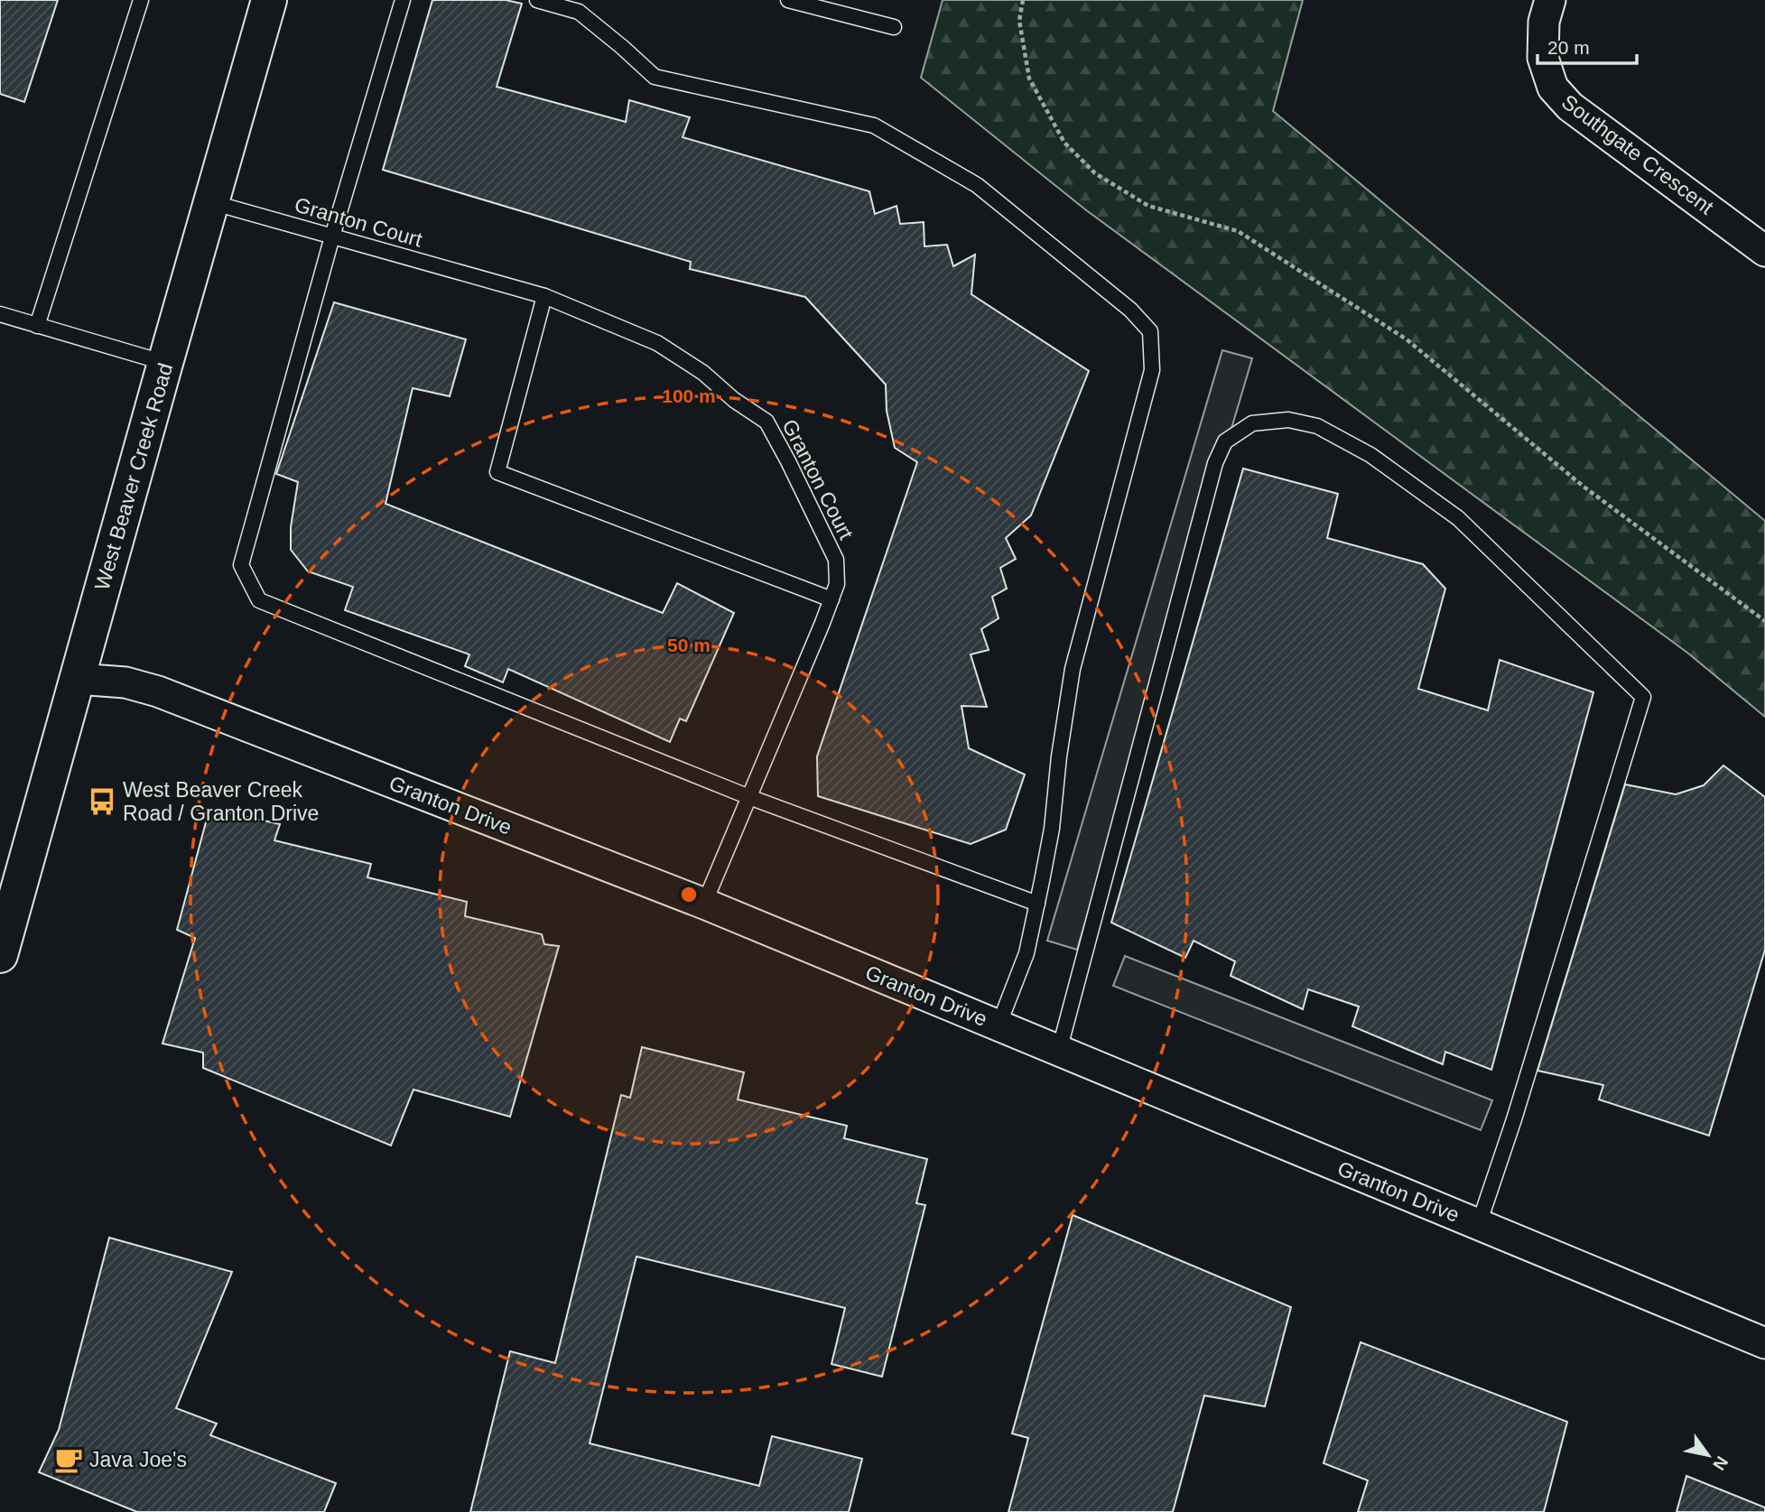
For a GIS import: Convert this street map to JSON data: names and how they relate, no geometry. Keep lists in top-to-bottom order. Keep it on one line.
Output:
{"streets":{"street":["Southgate Crescent","West Beaver Creek Road","Granton Drive"],"lane":["Granton Court"]},"crossings":[["Granton Court","West Beaver Creek Road"],["Granton Court","Granton Drive"],["West Beaver Creek Road","Granton Drive"]],"places":{"bus stop":["West Beaver Creek Road / Granton Drive"],"cafe":["Java Joe's"]},"scale_bar":"20 m","north":"bottom right","rings":["100 m","50 m"]}
